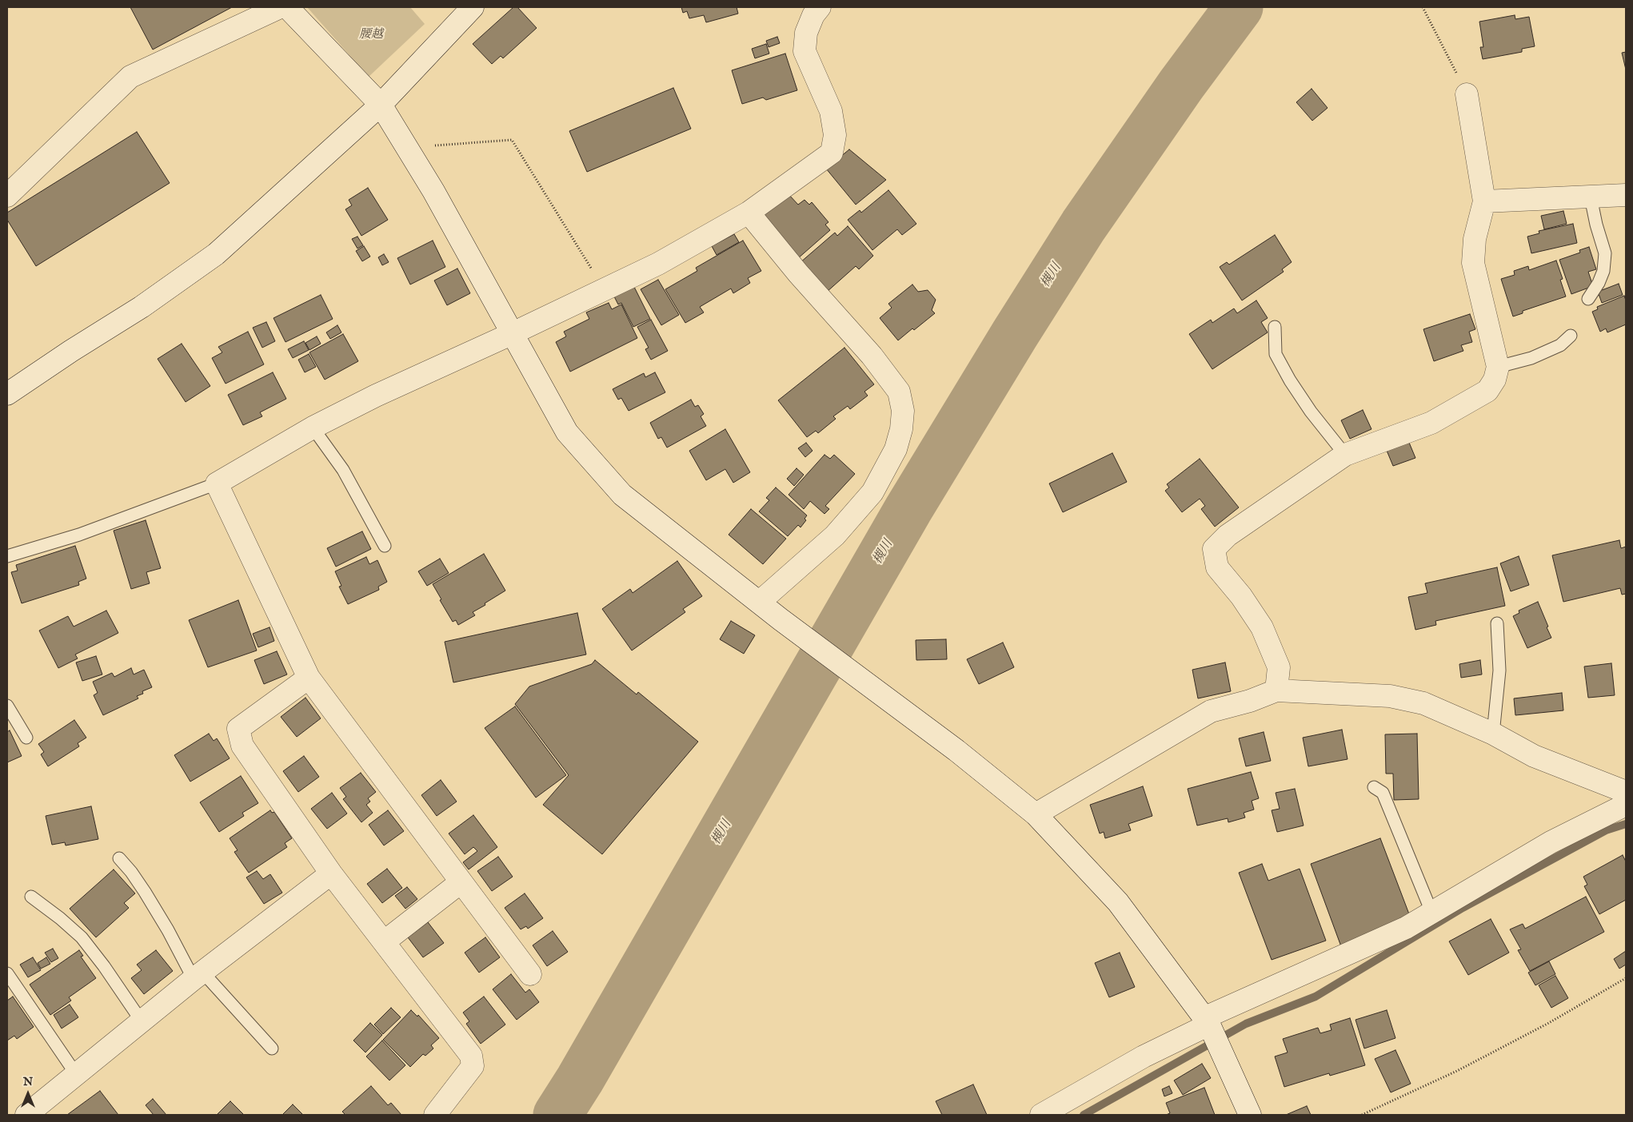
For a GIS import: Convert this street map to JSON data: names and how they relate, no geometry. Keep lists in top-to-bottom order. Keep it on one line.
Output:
{"water":["槻川"],"parks":["腰越"],"north":"top"}
